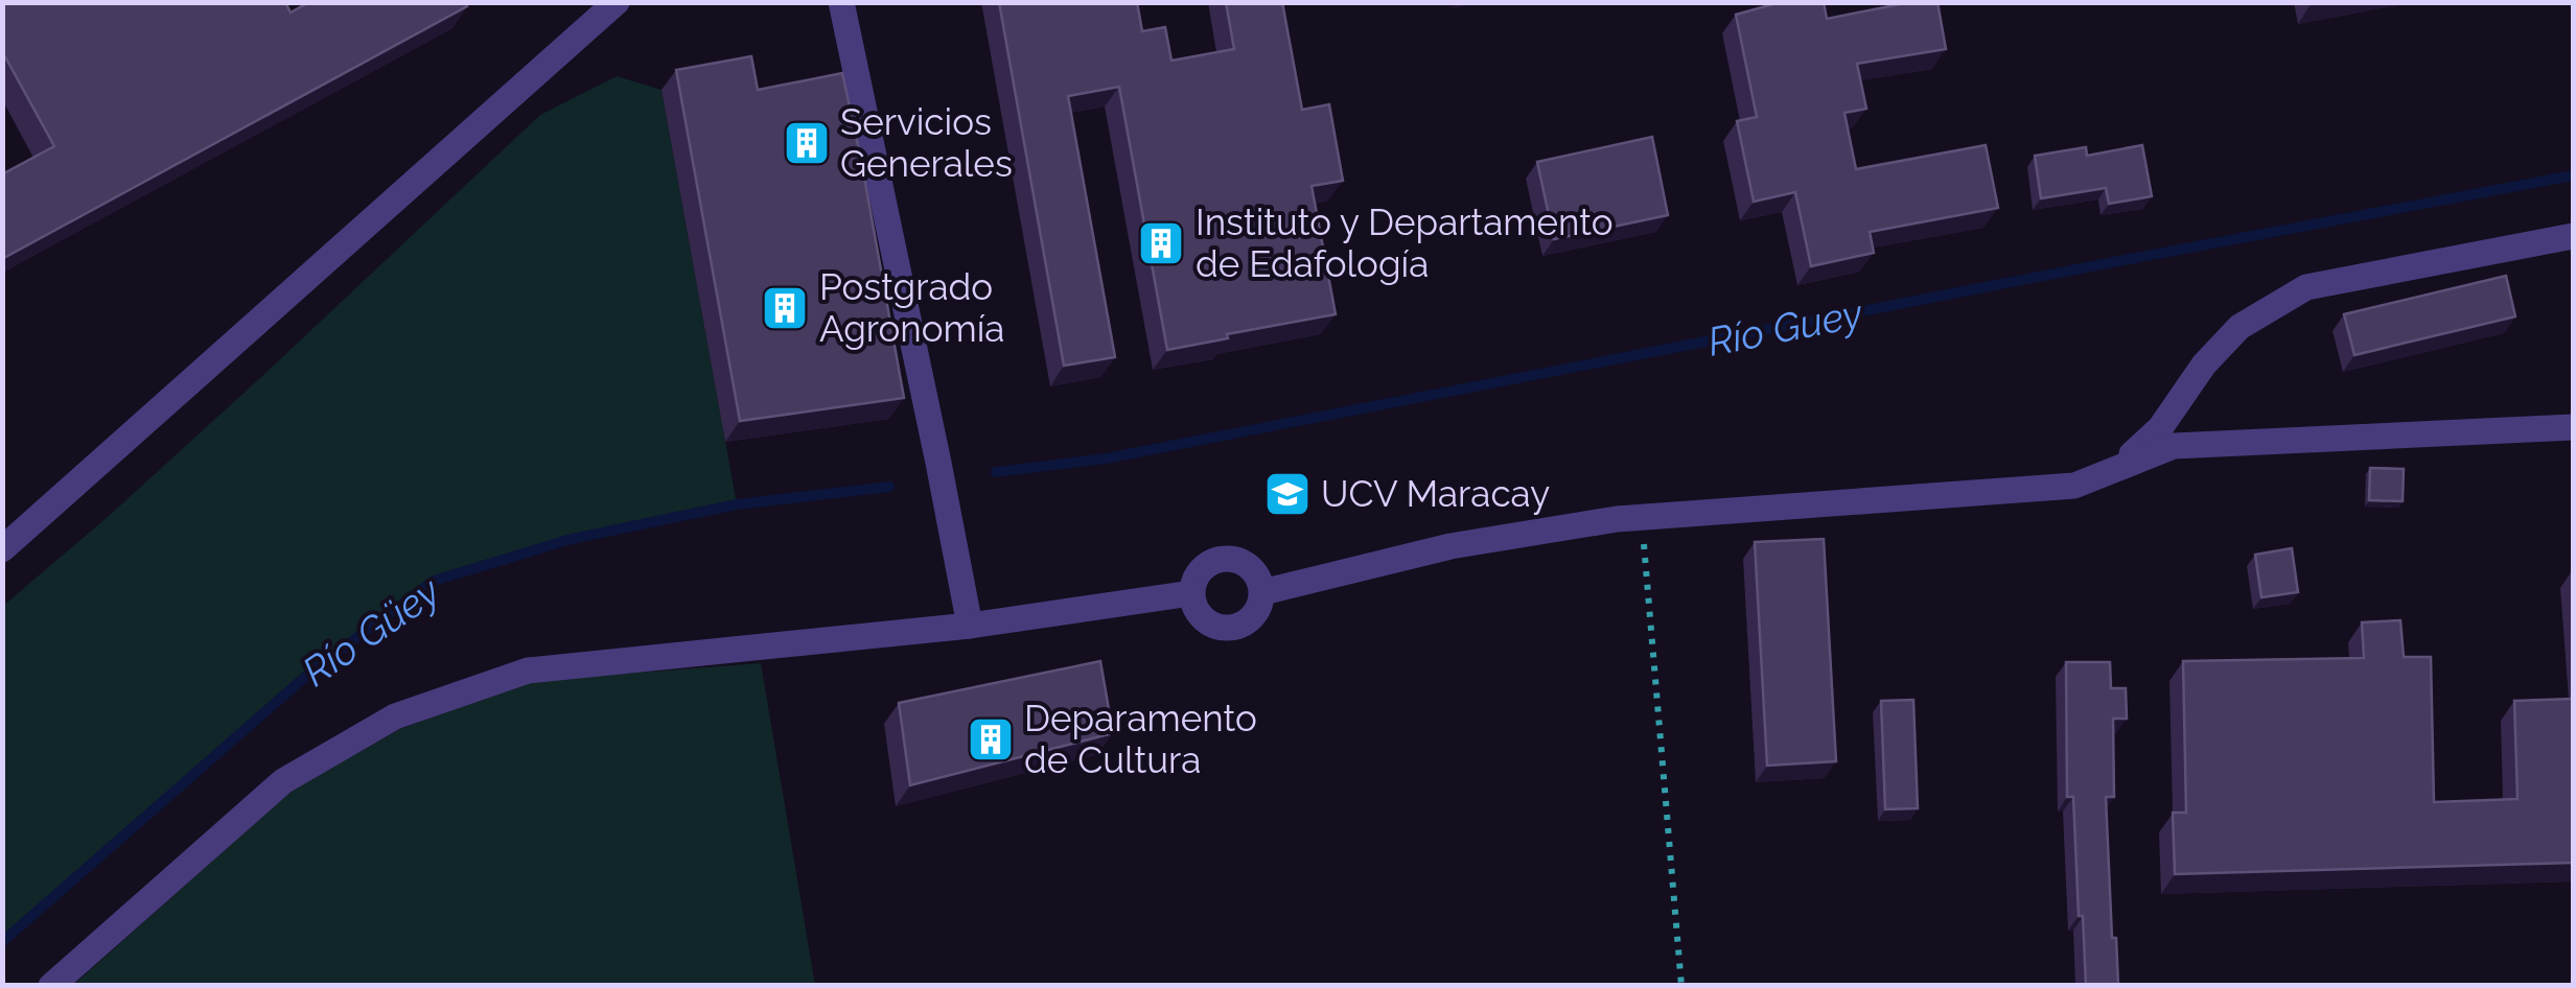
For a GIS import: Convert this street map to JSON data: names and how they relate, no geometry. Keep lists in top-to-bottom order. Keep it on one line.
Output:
{"water":["Río Guey","Río Güey"],"places":{"building":["Servicios Generales","Instituto y Departamento de Edafología","Postgrado Agronomía","Deparamento de Cultura"],"school or university":["UCV Maracay"]}}
